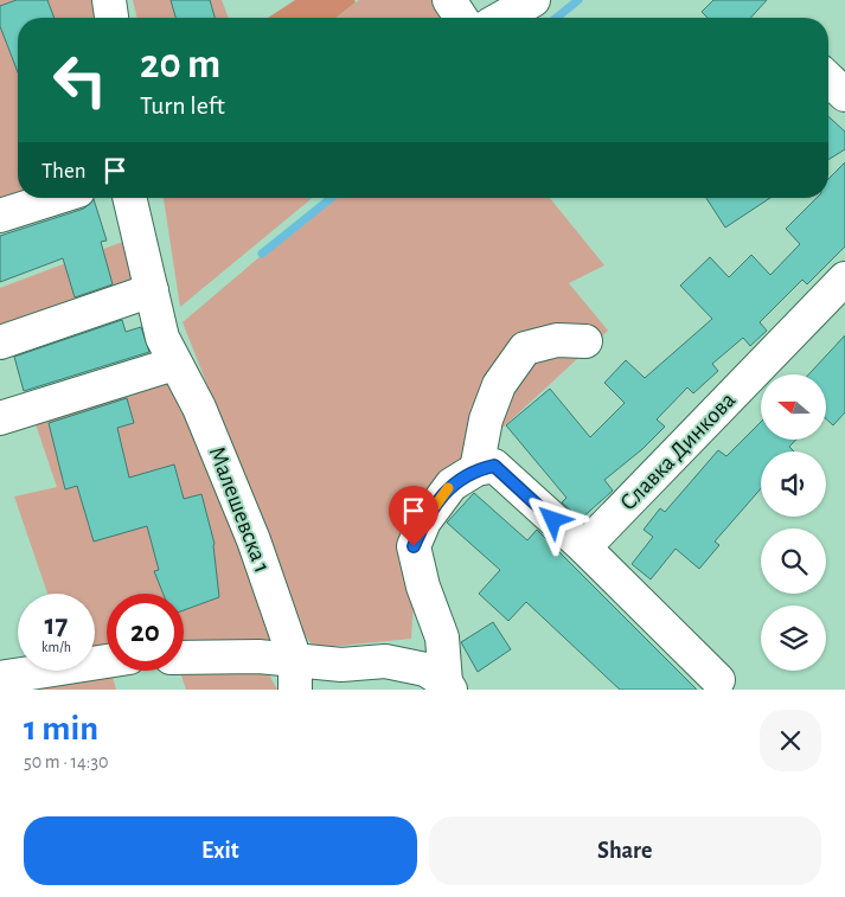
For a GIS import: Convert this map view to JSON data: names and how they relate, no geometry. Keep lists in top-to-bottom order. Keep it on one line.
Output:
{"streets":{"street":["Славка Динкова","Малешевска 1"]},"north":"left","page":{"turn":["20 m","Turn left"],"then":"Then","speed":"17 km/h","limit":"20","heading":["1 min","50 m · 14:30"],"buttons":["Exit","Share"]}}
